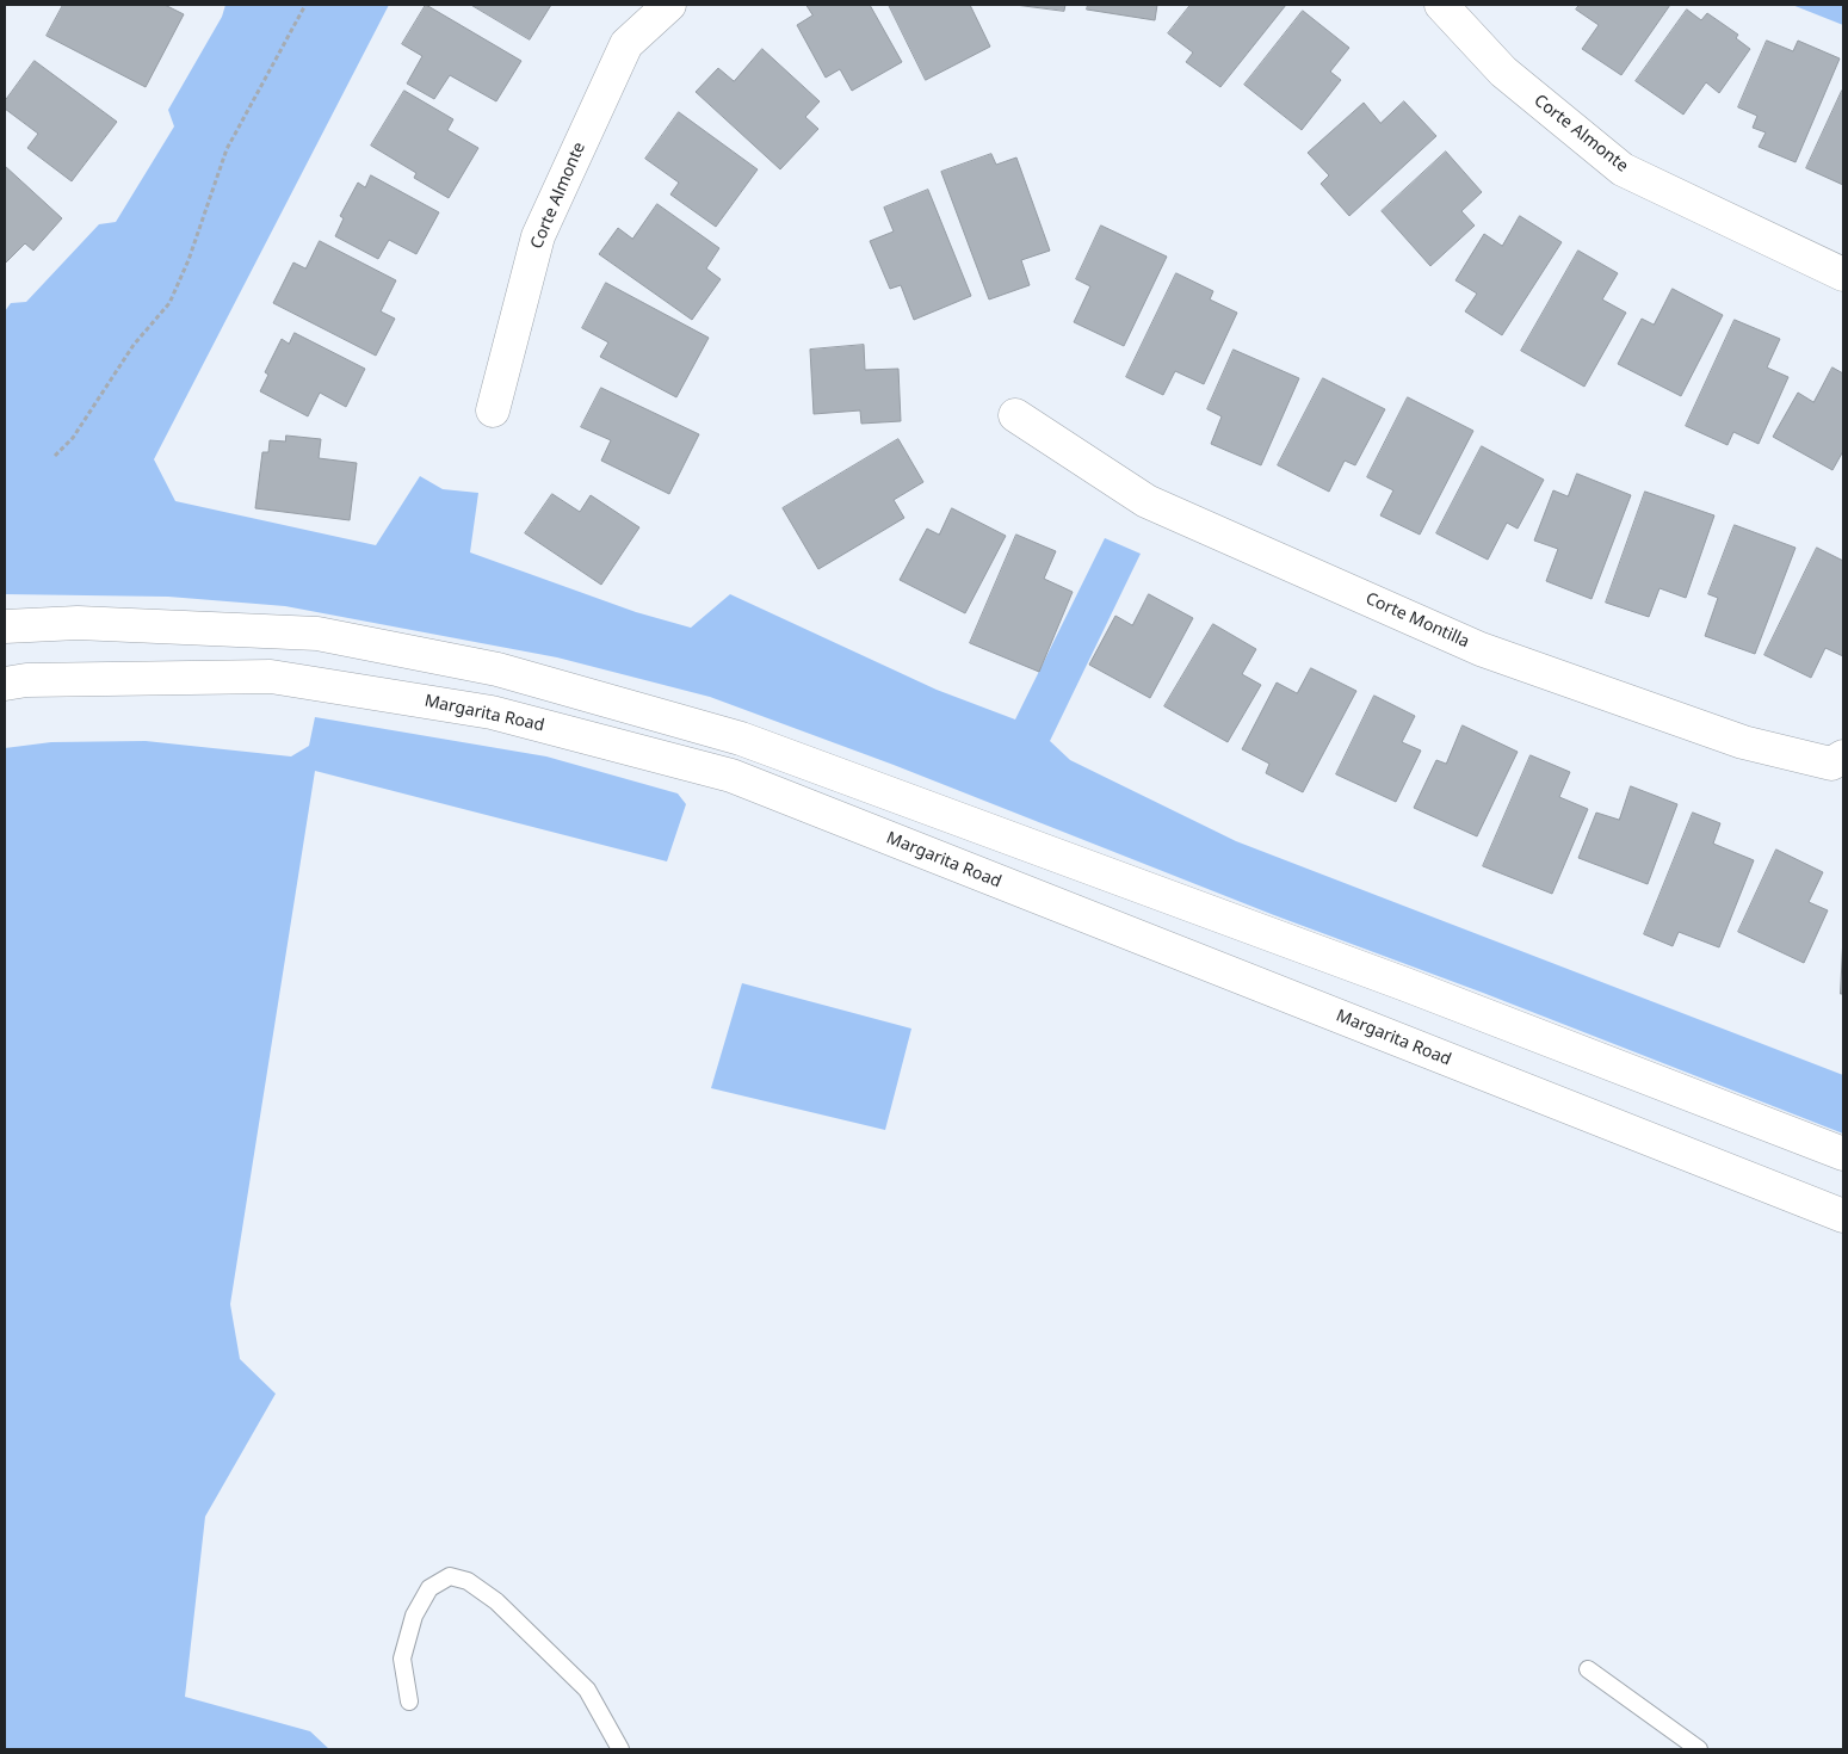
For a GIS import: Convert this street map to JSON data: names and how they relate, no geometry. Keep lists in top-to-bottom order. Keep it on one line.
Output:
{"streets":{"main road":["Corte Almonte","Corte Montilla","Margarita Road"]}}
